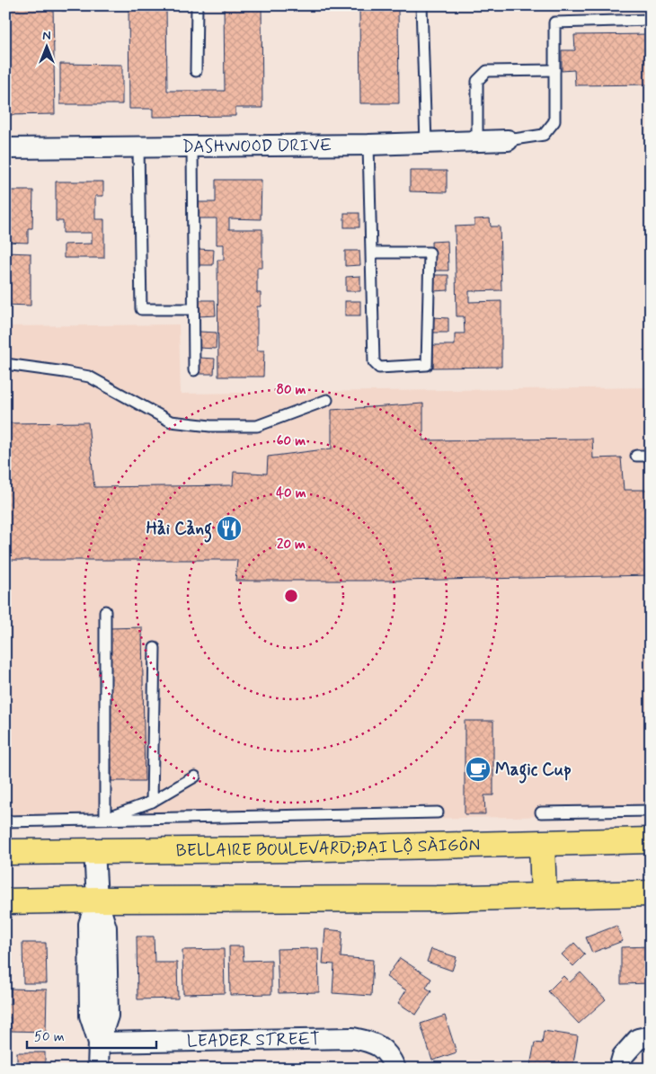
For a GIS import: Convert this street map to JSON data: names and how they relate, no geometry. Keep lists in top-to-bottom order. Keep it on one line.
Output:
{"streets":{"main road":["BELLAIRE BOULEVARD;ĐẠI LỘ SÀIGÒN"],"street":["DASHWOOD DRIVE","LEADER STREET"]},"places":{"restaurant":["Hải Cảng"],"cafe":["Magic Cup"]},"scale_bar":"50 m","north":"top","rings":["80 m","60 m","40 m","20 m"]}
